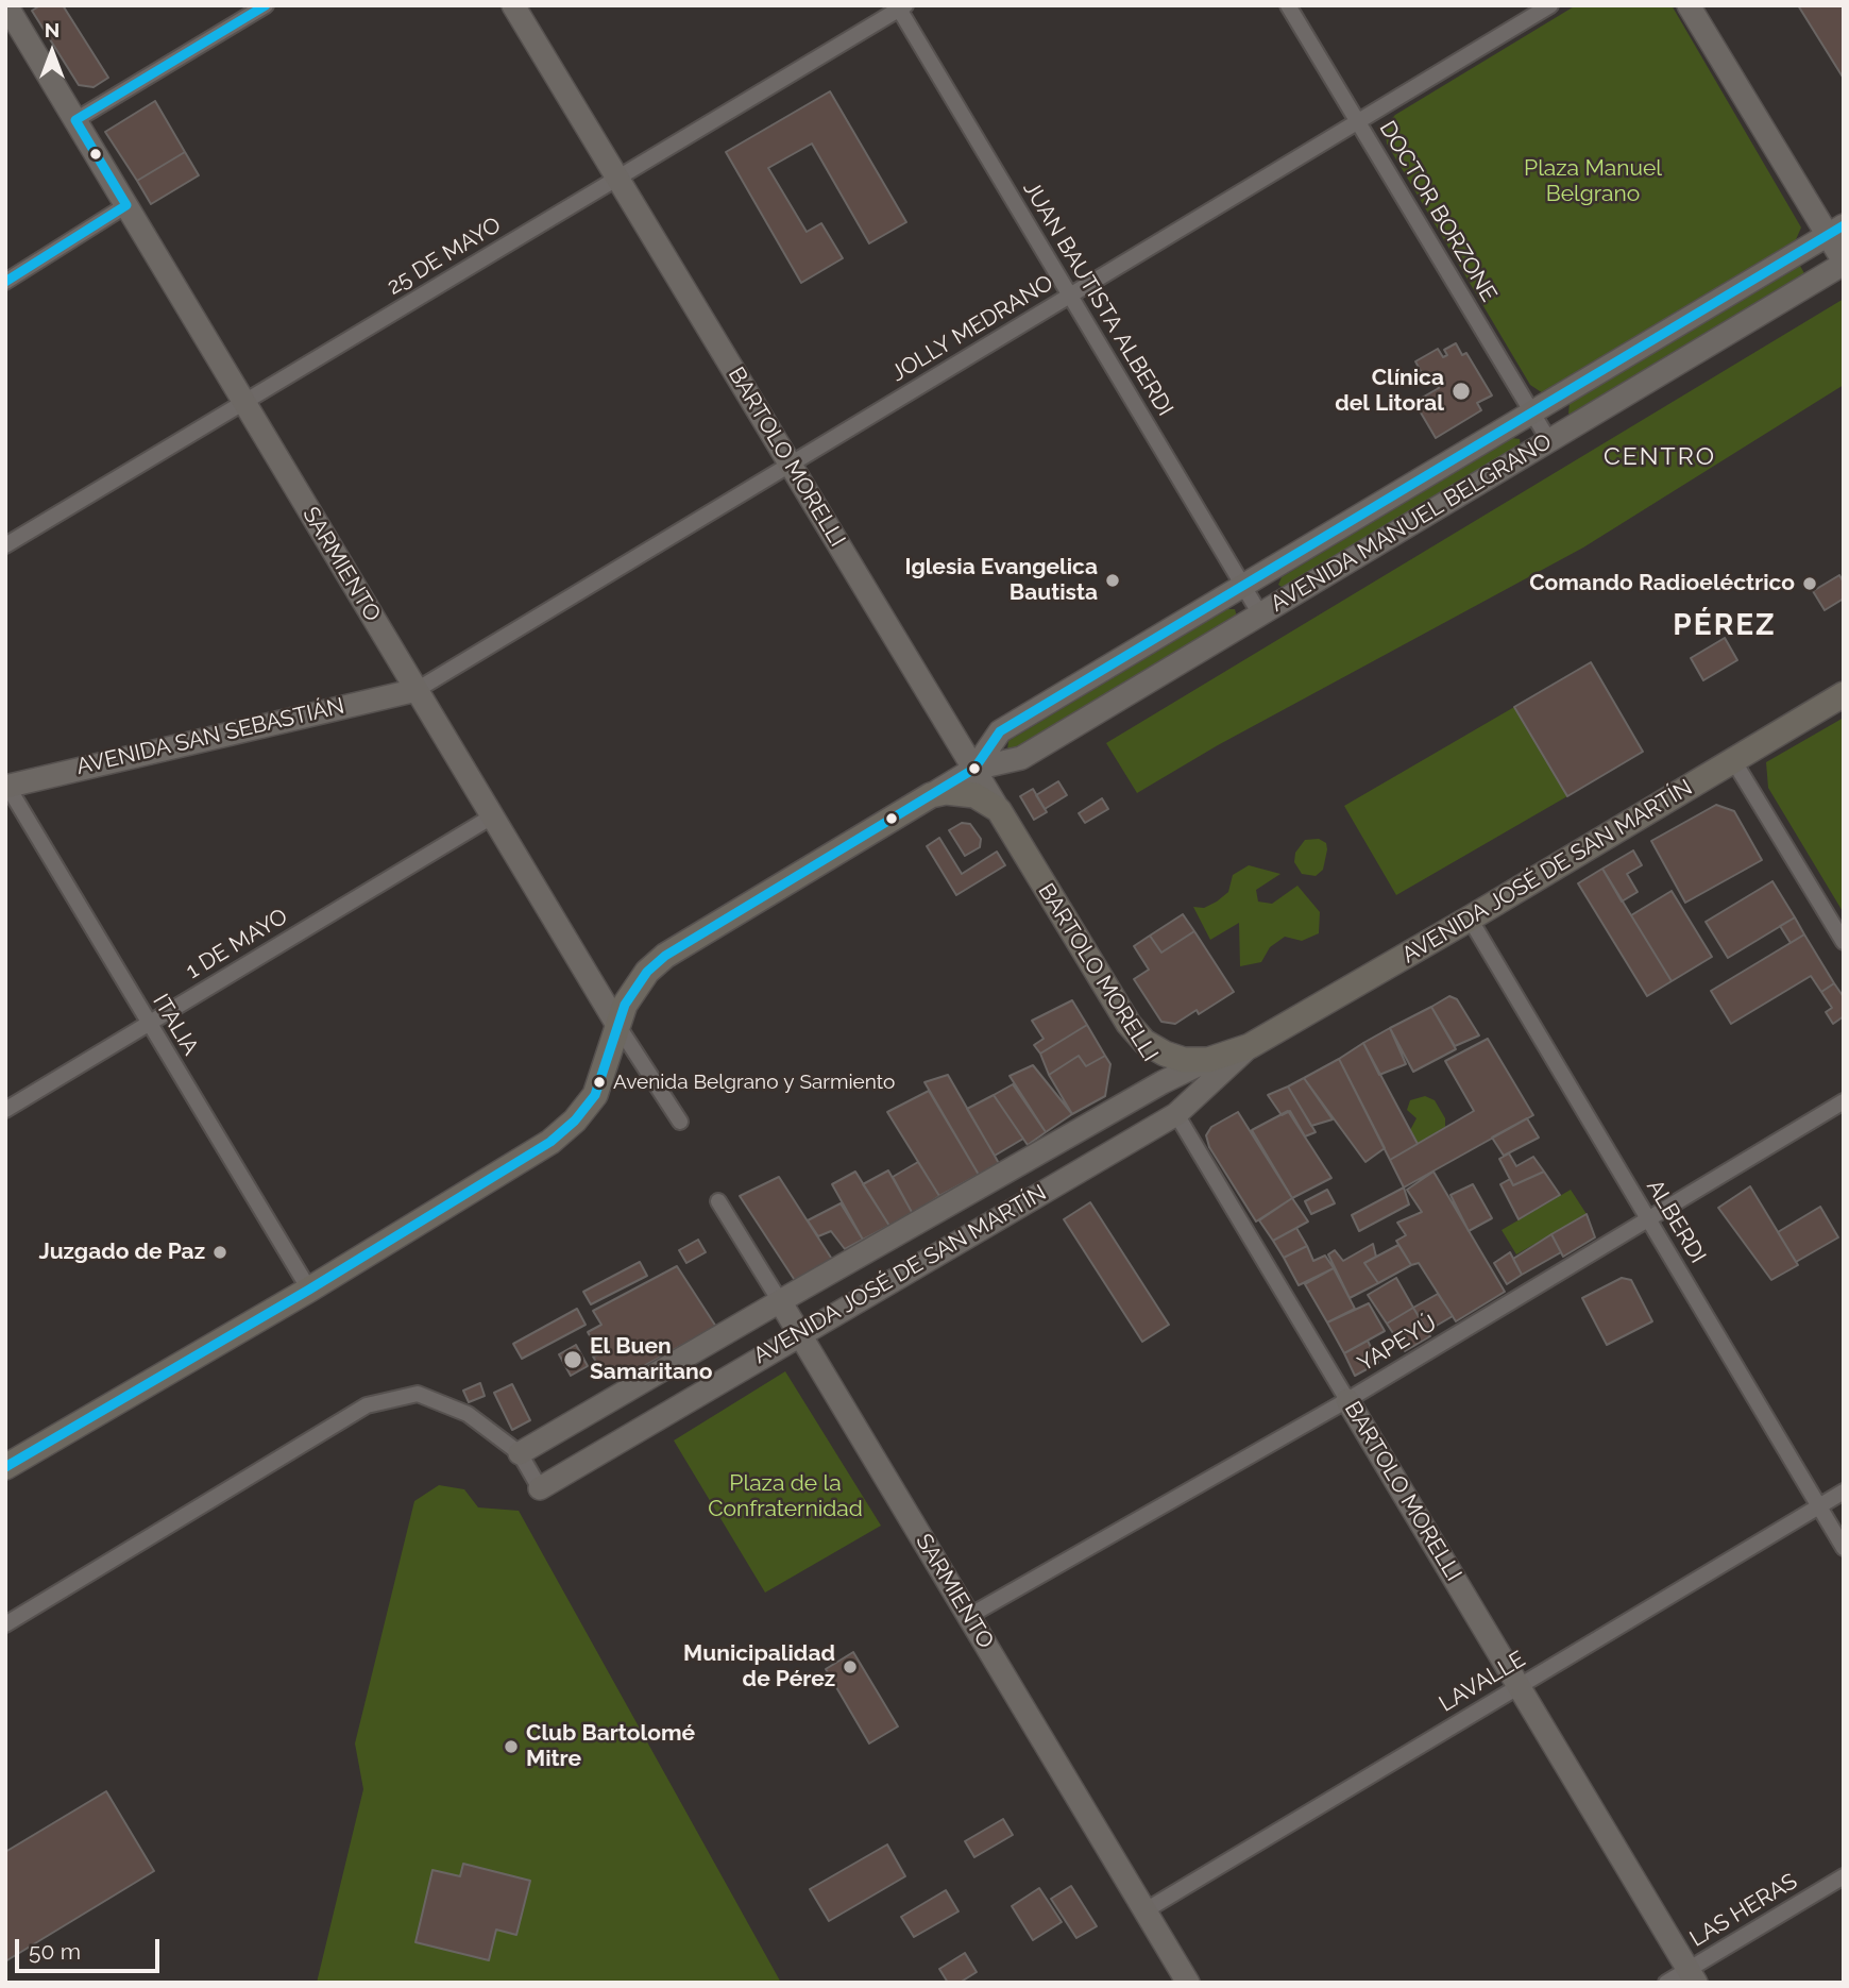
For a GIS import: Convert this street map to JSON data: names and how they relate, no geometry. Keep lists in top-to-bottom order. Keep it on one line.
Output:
{"streets":{"main road":["BARTOLO MORELLI","AVENIDA MANUEL BELGRANO","AVENIDA JOSÉ DE SAN MARTÍN"],"street":["DOCTOR BORZONE","25 DE MAYO","JUAN BAUTISTA ALBERDI","JOLLY MEDRANO","SARMIENTO","AVENIDA SAN SEBASTIÁN","1 DE MAYO","ITALIA","ALBERDI","YAPEYÚ","LAVALLE","LAS HERAS"]},"crossings":[["DOCTOR BORZONE","JOLLY MEDRANO"],["DOCTOR BORZONE","AVENIDA MANUEL BELGRANO"],["25 DE MAYO","JUAN BAUTISTA ALBERDI"],["25 DE MAYO","BARTOLO MORELLI"],["25 DE MAYO","SARMIENTO"],["JUAN BAUTISTA ALBERDI","JOLLY MEDRANO"],["JUAN BAUTISTA ALBERDI","AVENIDA MANUEL BELGRANO"],["JOLLY MEDRANO","BARTOLO MORELLI"],["JOLLY MEDRANO","SARMIENTO"],["JOLLY MEDRANO","AVENIDA SAN SEBASTIÁN"],["BARTOLO MORELLI","AVENIDA MANUEL BELGRANO"],["BARTOLO MORELLI","AVENIDA JOSÉ DE SAN MARTÍN"],["BARTOLO MORELLI","YAPEYÚ"],["BARTOLO MORELLI","LAVALLE"],["BARTOLO MORELLI","LAS HERAS"],["AVENIDA MANUEL BELGRANO","SARMIENTO"],["AVENIDA MANUEL BELGRANO","ITALIA"],["SARMIENTO","AVENIDA SAN SEBASTIÁN"],["SARMIENTO","AVENIDA JOSÉ DE SAN MARTÍN"],["SARMIENTO","1 DE MAYO"],["SARMIENTO","YAPEYÚ"],["SARMIENTO","LAVALLE"],["AVENIDA SAN SEBASTIÁN","ITALIA"],["AVENIDA JOSÉ DE SAN MARTÍN","ALBERDI"],["1 DE MAYO","ITALIA"],["ALBERDI","YAPEYÚ"],["ALBERDI","LAVALLE"]],"districts":["CENTRO","PÉREZ"],"parks":["Plaza Manuel Belgrano","Plaza de la Confraternidad"],"places":["Clínica del Litoral","Iglesia Evangelica Bautista","Comando Radioeléctrico","Avenida Belgrano y Sarmiento","Juzgado de Paz","El Buen Samaritano","Municipalidad de Pérez","Club Bartolomé Mitre"],"scale_bar":"50 m","north":"top"}
